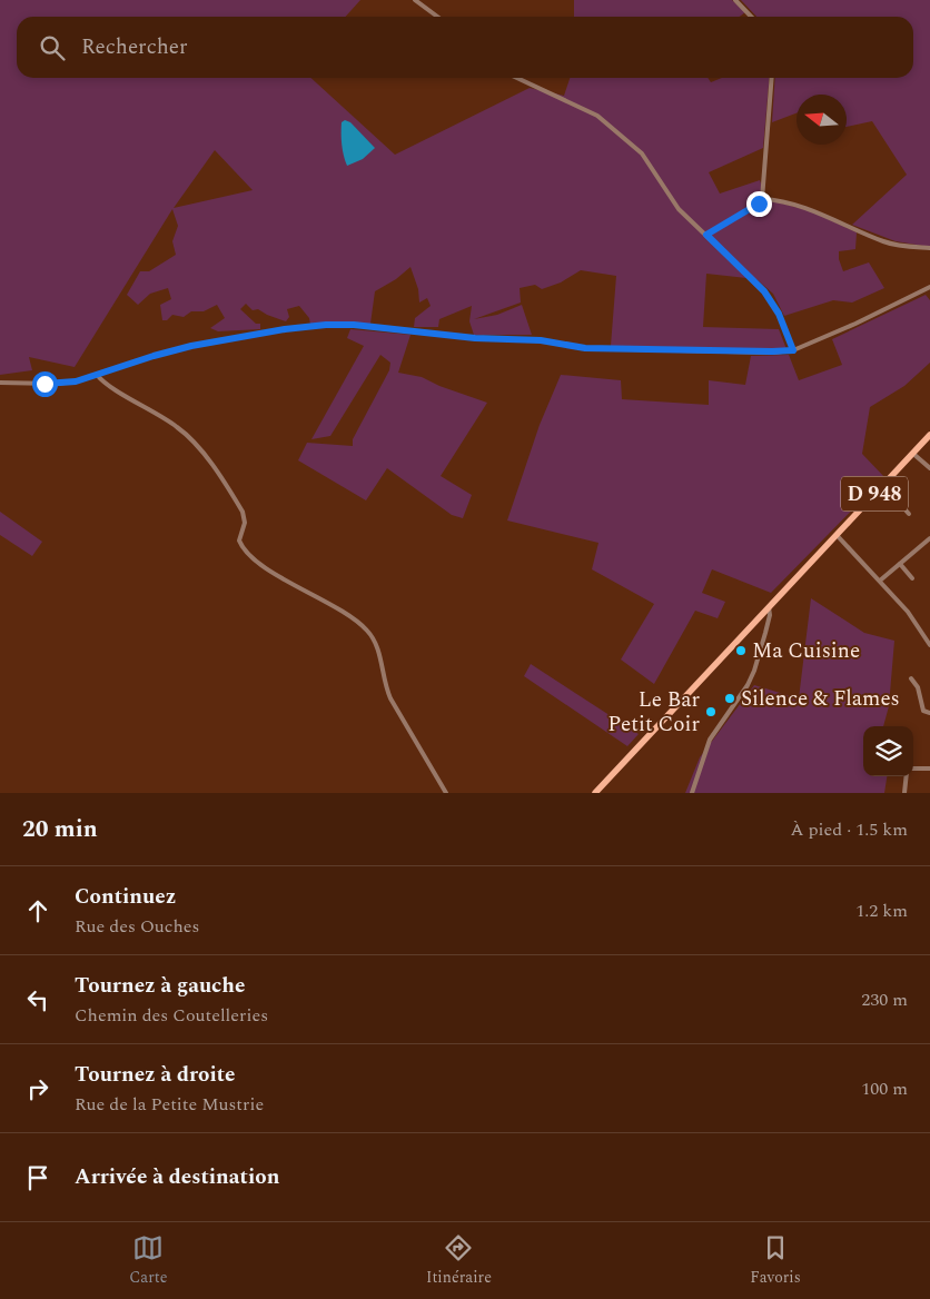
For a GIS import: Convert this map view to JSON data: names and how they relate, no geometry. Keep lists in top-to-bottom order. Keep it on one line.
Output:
{"streets":{"main road":["D 948"]},"places":["Ma Cuisine","Silence & Flames","Le Bar Petit Coir"],"north":"left","page":{"search":"Rechercher","heading":["20 min","À pied · 1.5 km"],"list":[["Continuez","Rue des Ouches","1.2 km"],["Tournez à gauche","Chemin des Coutelleries","230 m"],["Tournez à droite","Rue de la Petite Mustrie","100 m"],"Arrivée à destination"],"nav":["Carte","Itinéraire","Favoris"]}}
